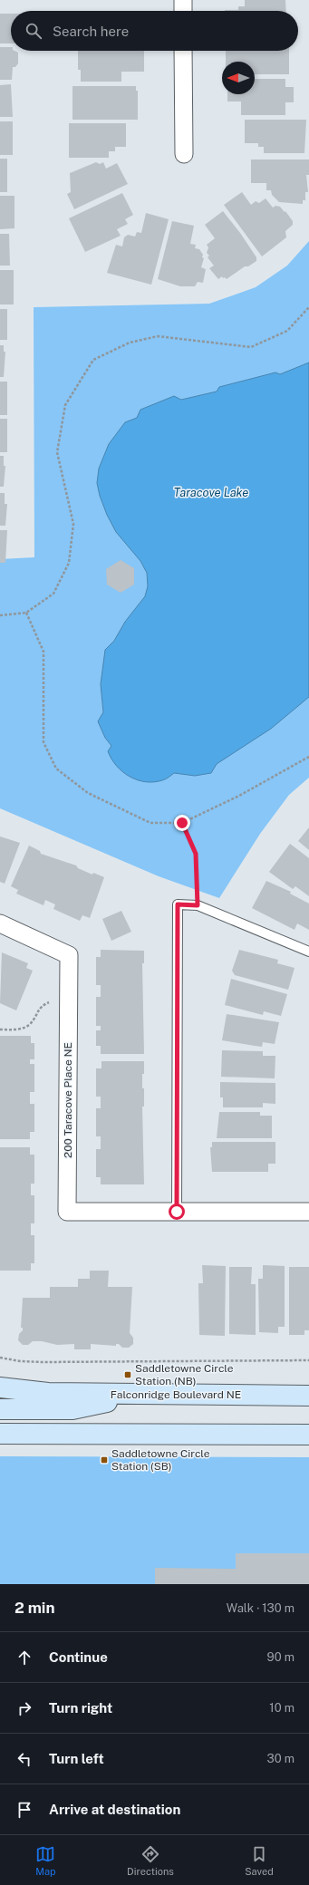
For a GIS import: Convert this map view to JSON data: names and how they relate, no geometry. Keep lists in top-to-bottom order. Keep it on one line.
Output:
{"streets":{"main road":["Falconridge Boulevard NE"],"street":["200 Taracove Place NE"]},"water":["Taracove Lake"],"places":{"transit":["Saddletowne Circle Station (NB)","Saddletowne Circle Station (SB)"]},"north":"left","page":{"search":"Search here","heading":["2 min","Walk · 130 m"],"list":[["Continue","90 m"],["Turn right","10 m"],["Turn left","30 m"],"Arrive at destination"],"nav":["Map","Directions","Saved"]}}
